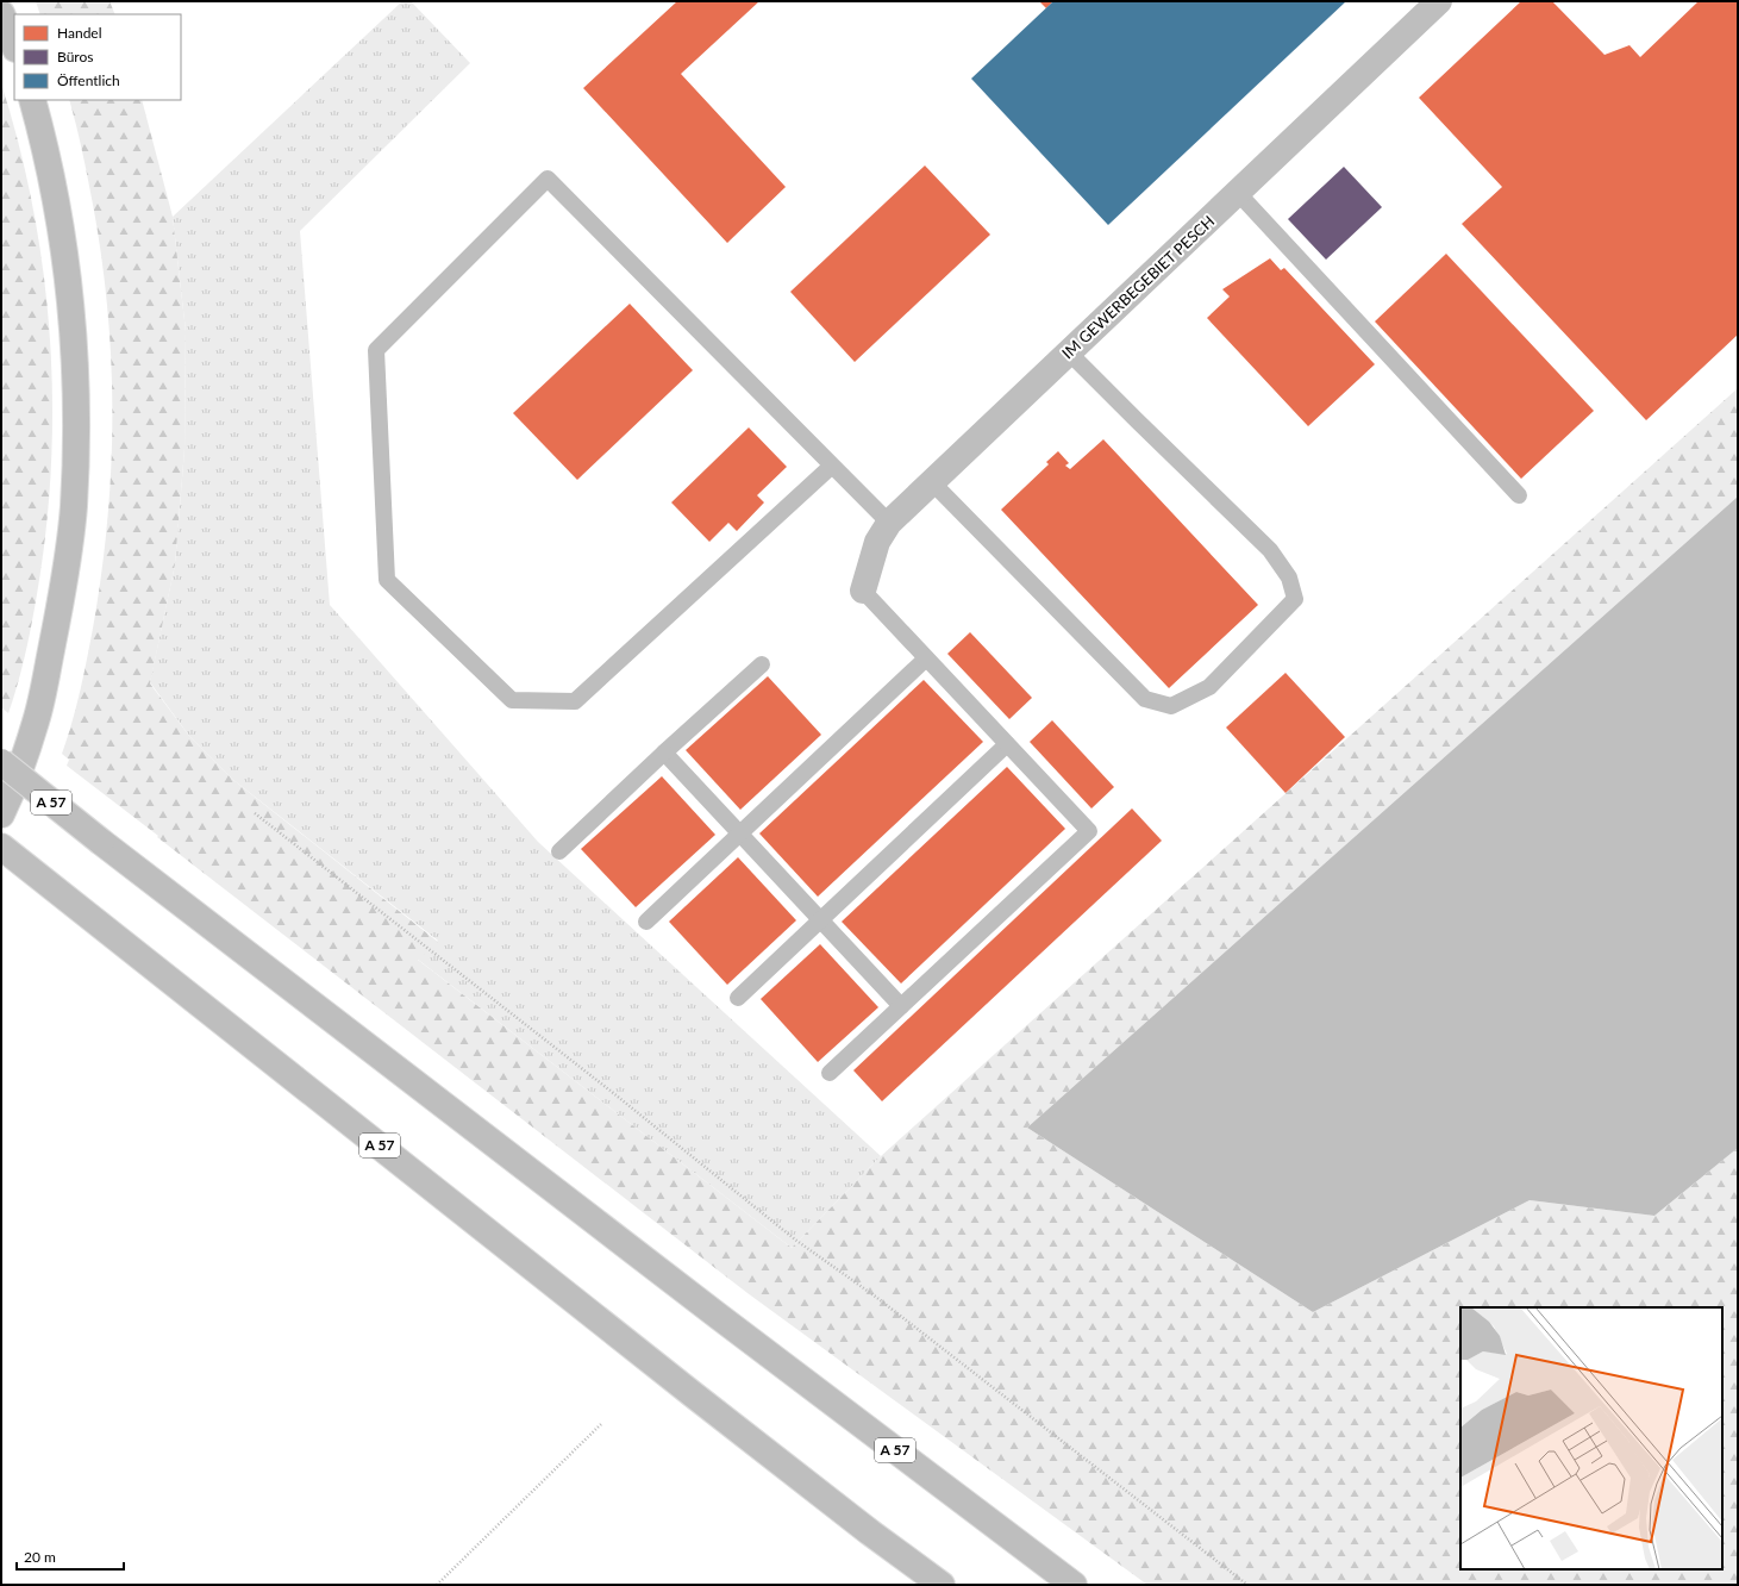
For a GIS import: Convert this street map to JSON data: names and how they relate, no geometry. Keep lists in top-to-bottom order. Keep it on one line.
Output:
{"streets":{"main road":["IM GEWERBEGEBIET PESCH","A 57"]},"legend":["Handel","Büros","Öffentlich"],"scale_bar":"20 m"}
